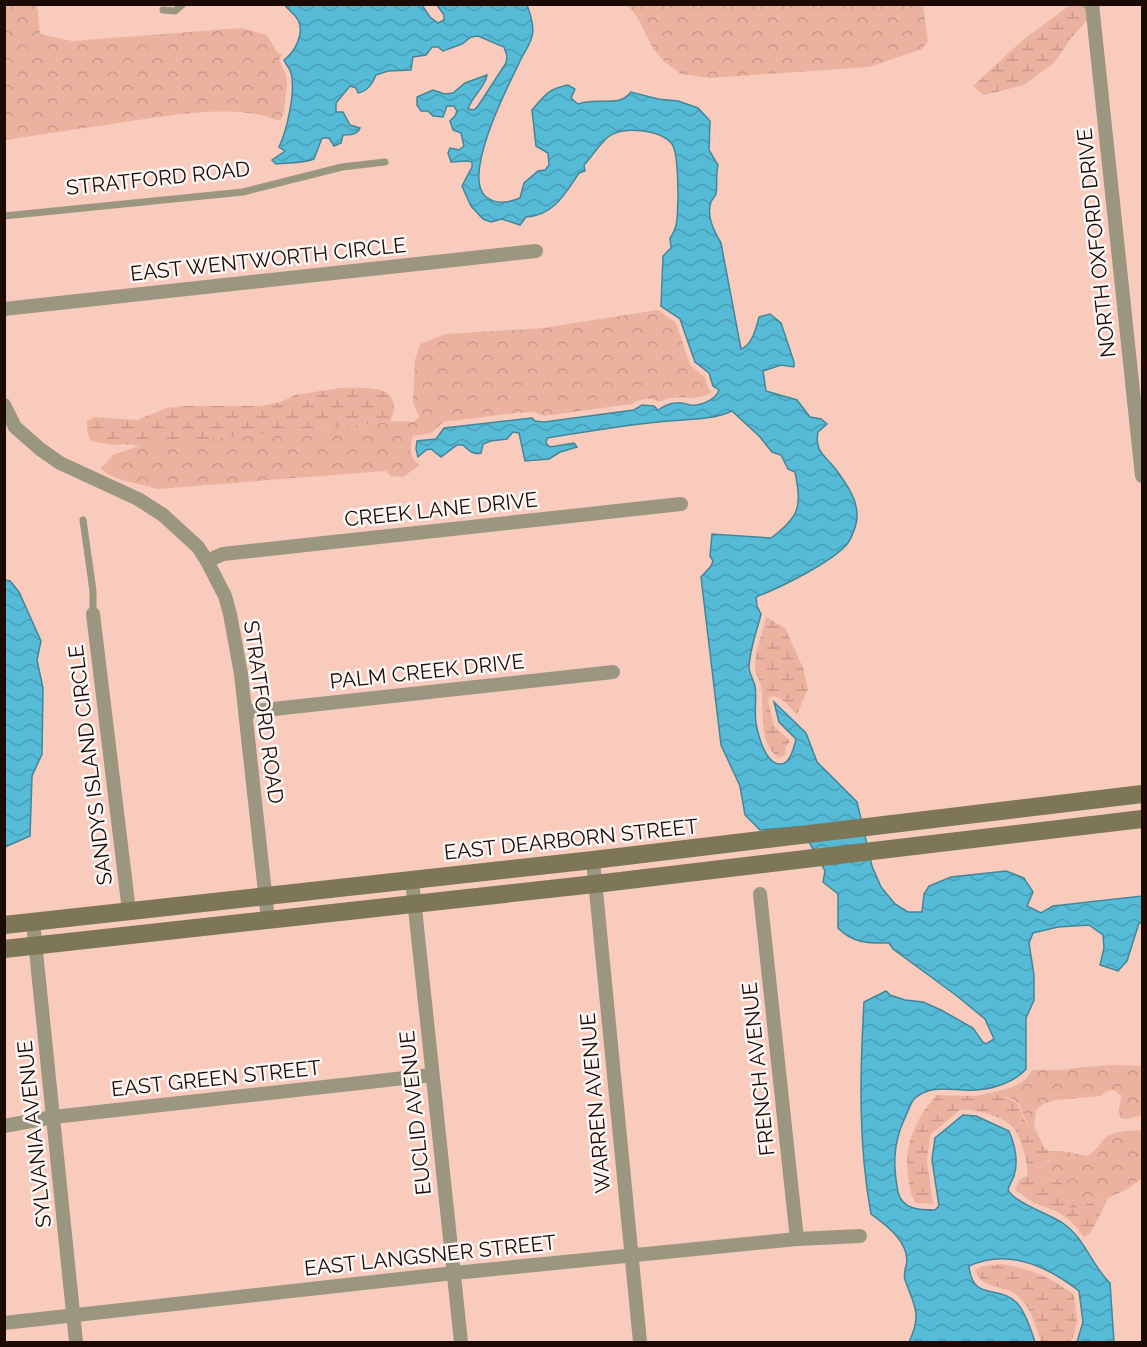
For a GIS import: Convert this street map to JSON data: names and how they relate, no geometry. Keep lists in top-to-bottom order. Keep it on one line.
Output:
{"streets":{"main road":["EAST DEARBORN STREET"],"street":["STRATFORD ROAD","NORTH OXFORD DRIVE","EAST WENTWORTH CIRCLE","CREEK LANE DRIVE","PALM CREEK DRIVE","SANDYS ISLAND CIRCLE","FRENCH AVENUE","EAST GREEN STREET","WARREN AVENUE","EUCLID AVENUE","SYLVANIA AVENUE","EAST LANGSNER STREET"]},"crossings":[["STRATFORD ROAD","CREEK LANE DRIVE"],["STRATFORD ROAD","PALM CREEK DRIVE"],["STRATFORD ROAD","EAST DEARBORN STREET"],["SANDYS ISLAND CIRCLE","EAST DEARBORN STREET"],["EAST DEARBORN STREET","WARREN AVENUE"],["EAST DEARBORN STREET","EUCLID AVENUE"],["EAST DEARBORN STREET","SYLVANIA AVENUE"],["FRENCH AVENUE","EAST LANGSNER STREET"],["EAST GREEN STREET","EUCLID AVENUE"],["EAST GREEN STREET","SYLVANIA AVENUE"],["WARREN AVENUE","EAST LANGSNER STREET"],["EUCLID AVENUE","EAST LANGSNER STREET"],["SYLVANIA AVENUE","EAST LANGSNER STREET"]]}
